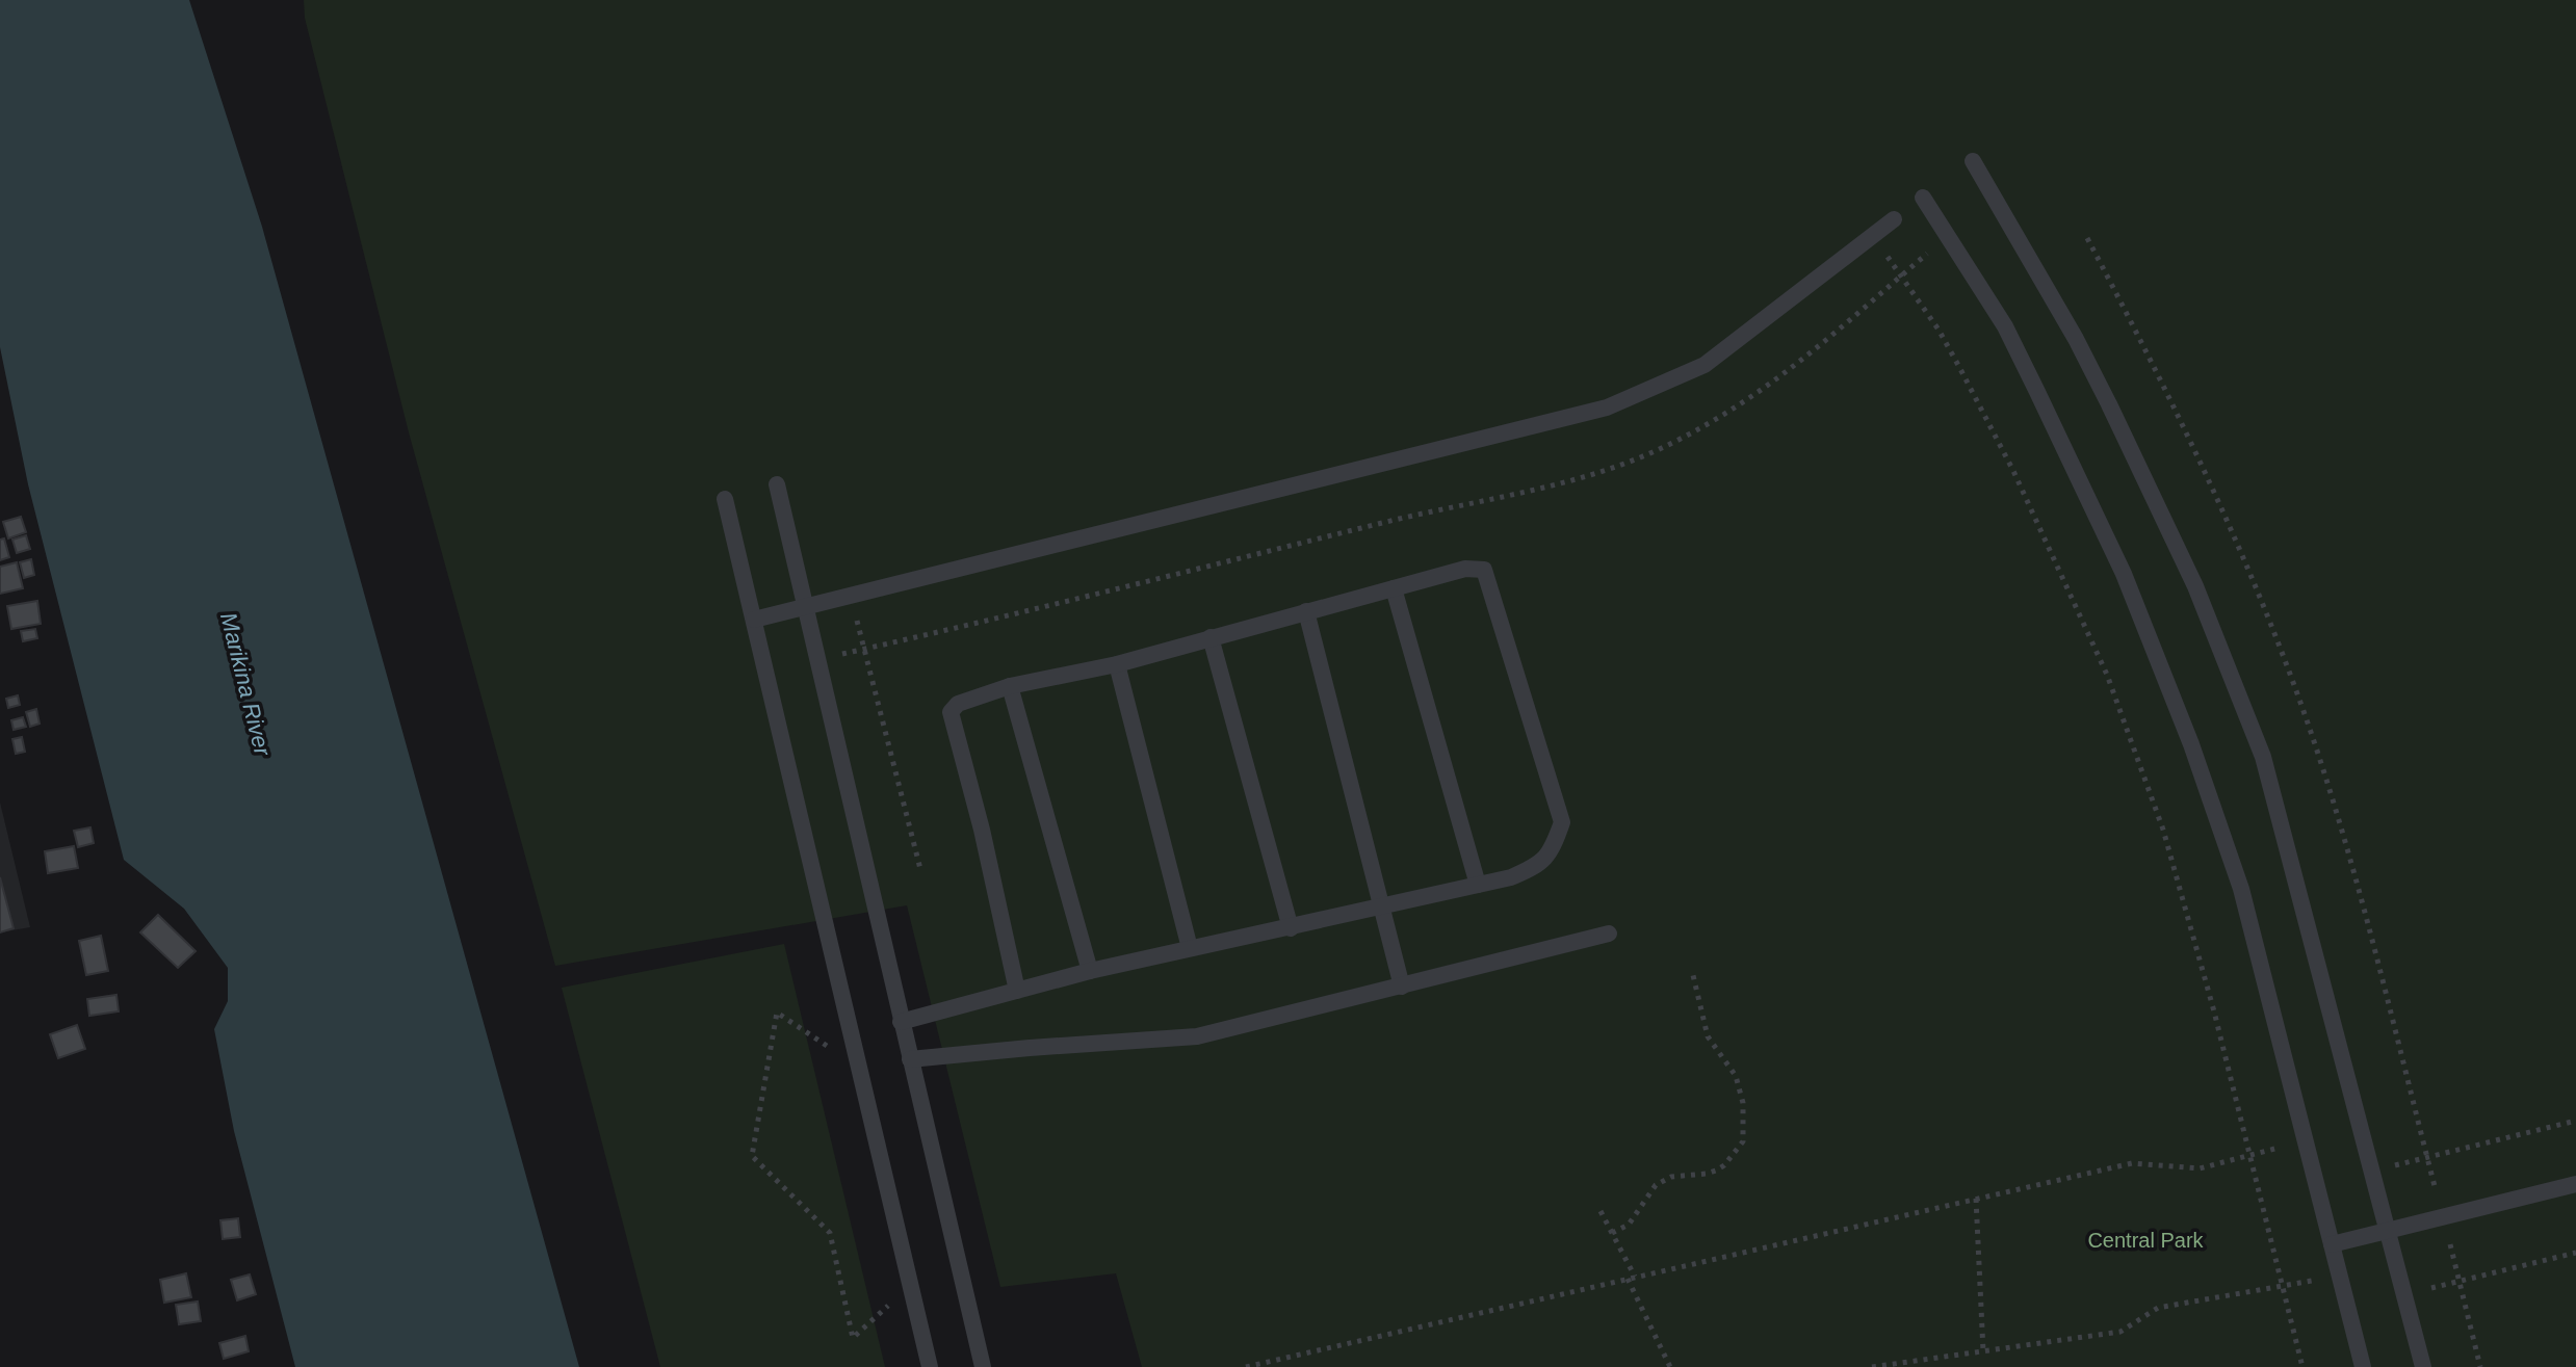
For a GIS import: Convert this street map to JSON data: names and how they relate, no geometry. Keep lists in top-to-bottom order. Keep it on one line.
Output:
{"water":["Marikina River"],"parks":["Central Park"]}
